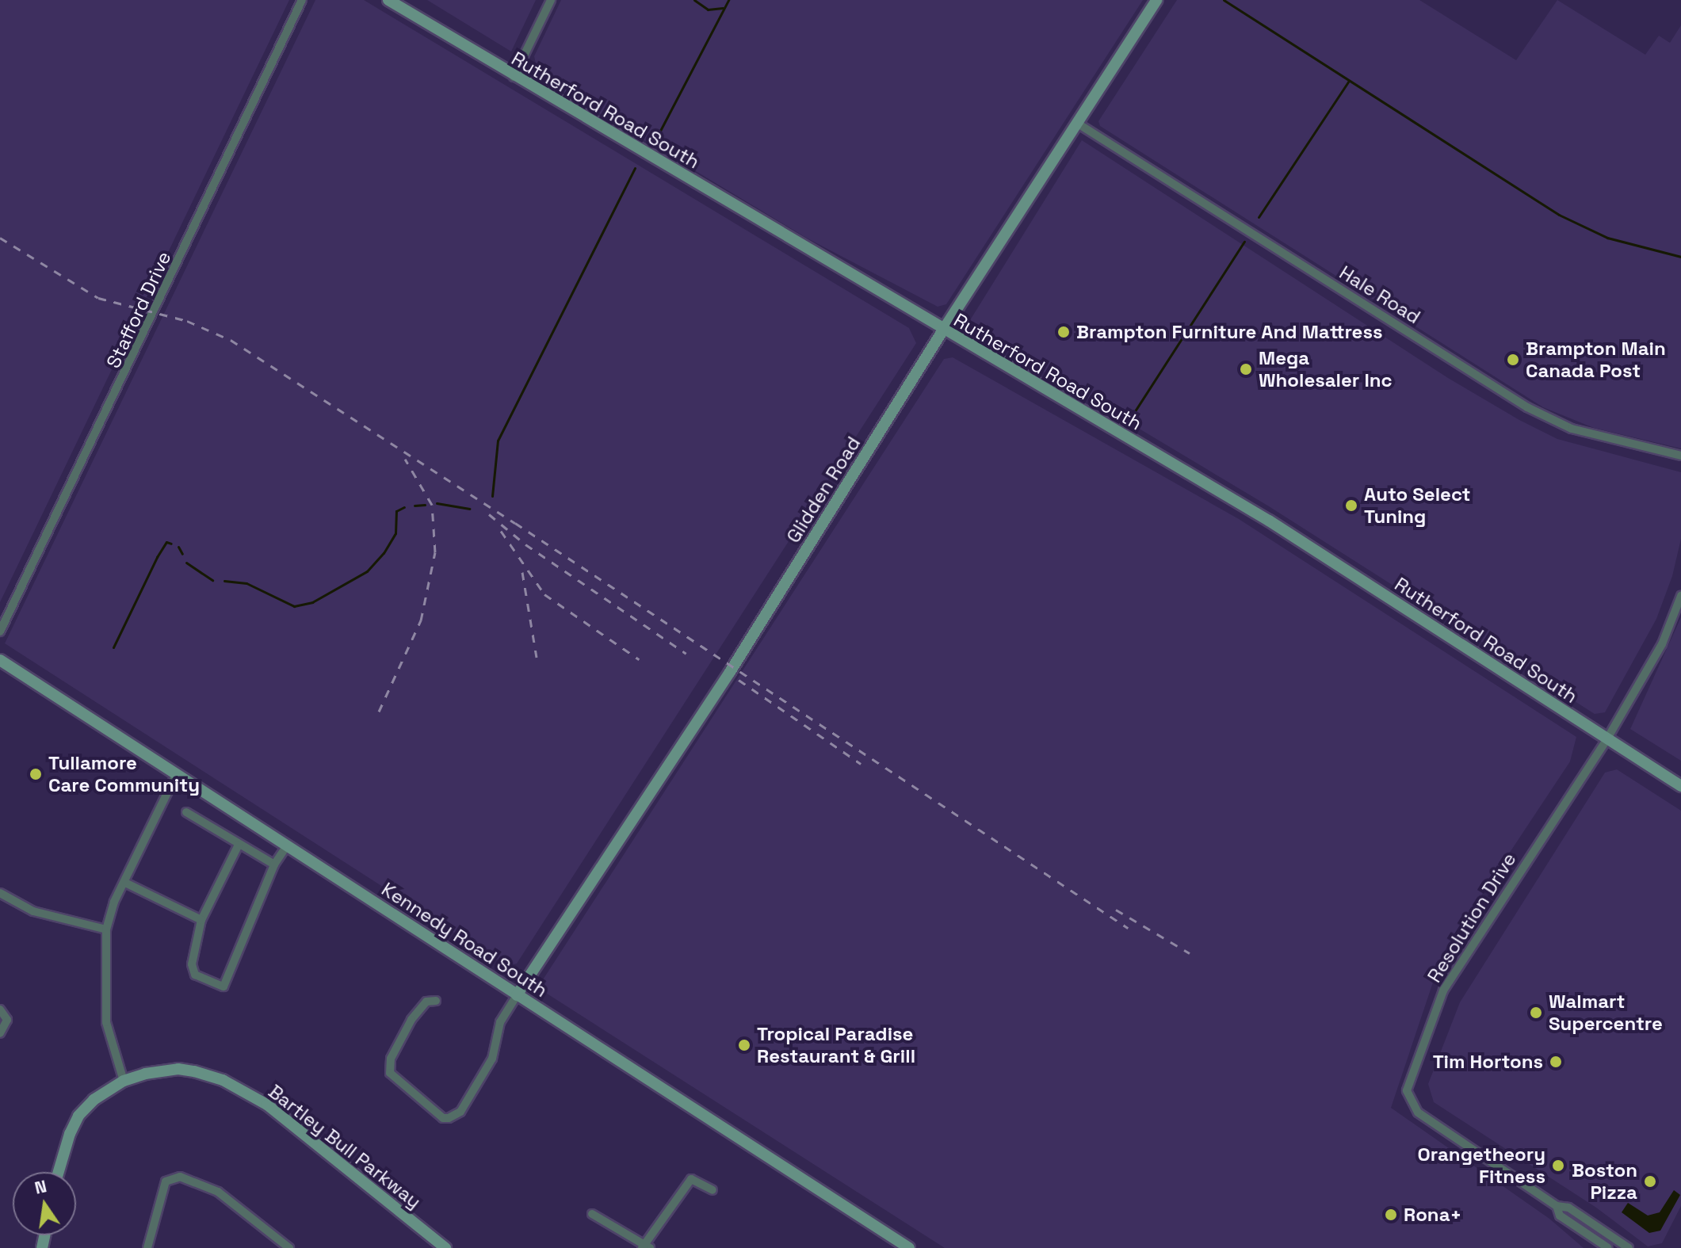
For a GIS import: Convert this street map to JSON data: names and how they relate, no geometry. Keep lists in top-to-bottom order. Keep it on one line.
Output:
{"streets":{"street":["Rutherford Road South","Hale Road","Stafford Drive","Glidden Road","Resolution Drive","Kennedy Road South","Bartley Bull Parkway"]},"crossings":[["Rutherford Road South","Glidden Road"],["Rutherford Road South","Resolution Drive"],["Hale Road","Glidden Road"],["Glidden Road","Kennedy Road South"]],"places":["Brampton Furniture And Mattress","Brampton Main Canada Post","Mega Wholesaler Inc","Auto Select Tuning","Tullamore Care Community","Walmart Supercentre","Tropical Paradise Restaurant & Grill","Tim Hortons","Orangetheory Fitness","Boston Pizza","Rona+"],"north":"top"}
